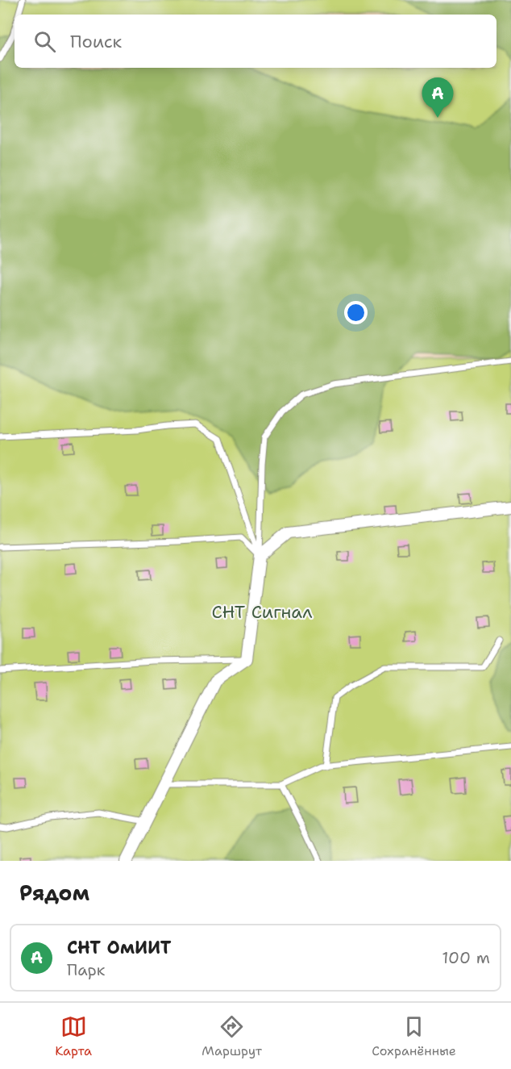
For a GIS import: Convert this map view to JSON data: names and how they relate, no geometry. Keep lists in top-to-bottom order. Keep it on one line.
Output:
{"parks":["СНТ Сигнал"],"page":{"search":"Поиск","pins":"A","heading":"Рядом","list":[{"mark":"A","name":"СНТ ОмИИТ","note":"Парк","value":"100 m"}],"nav":["Карта","Маршрут","Сохранённые"]}}
